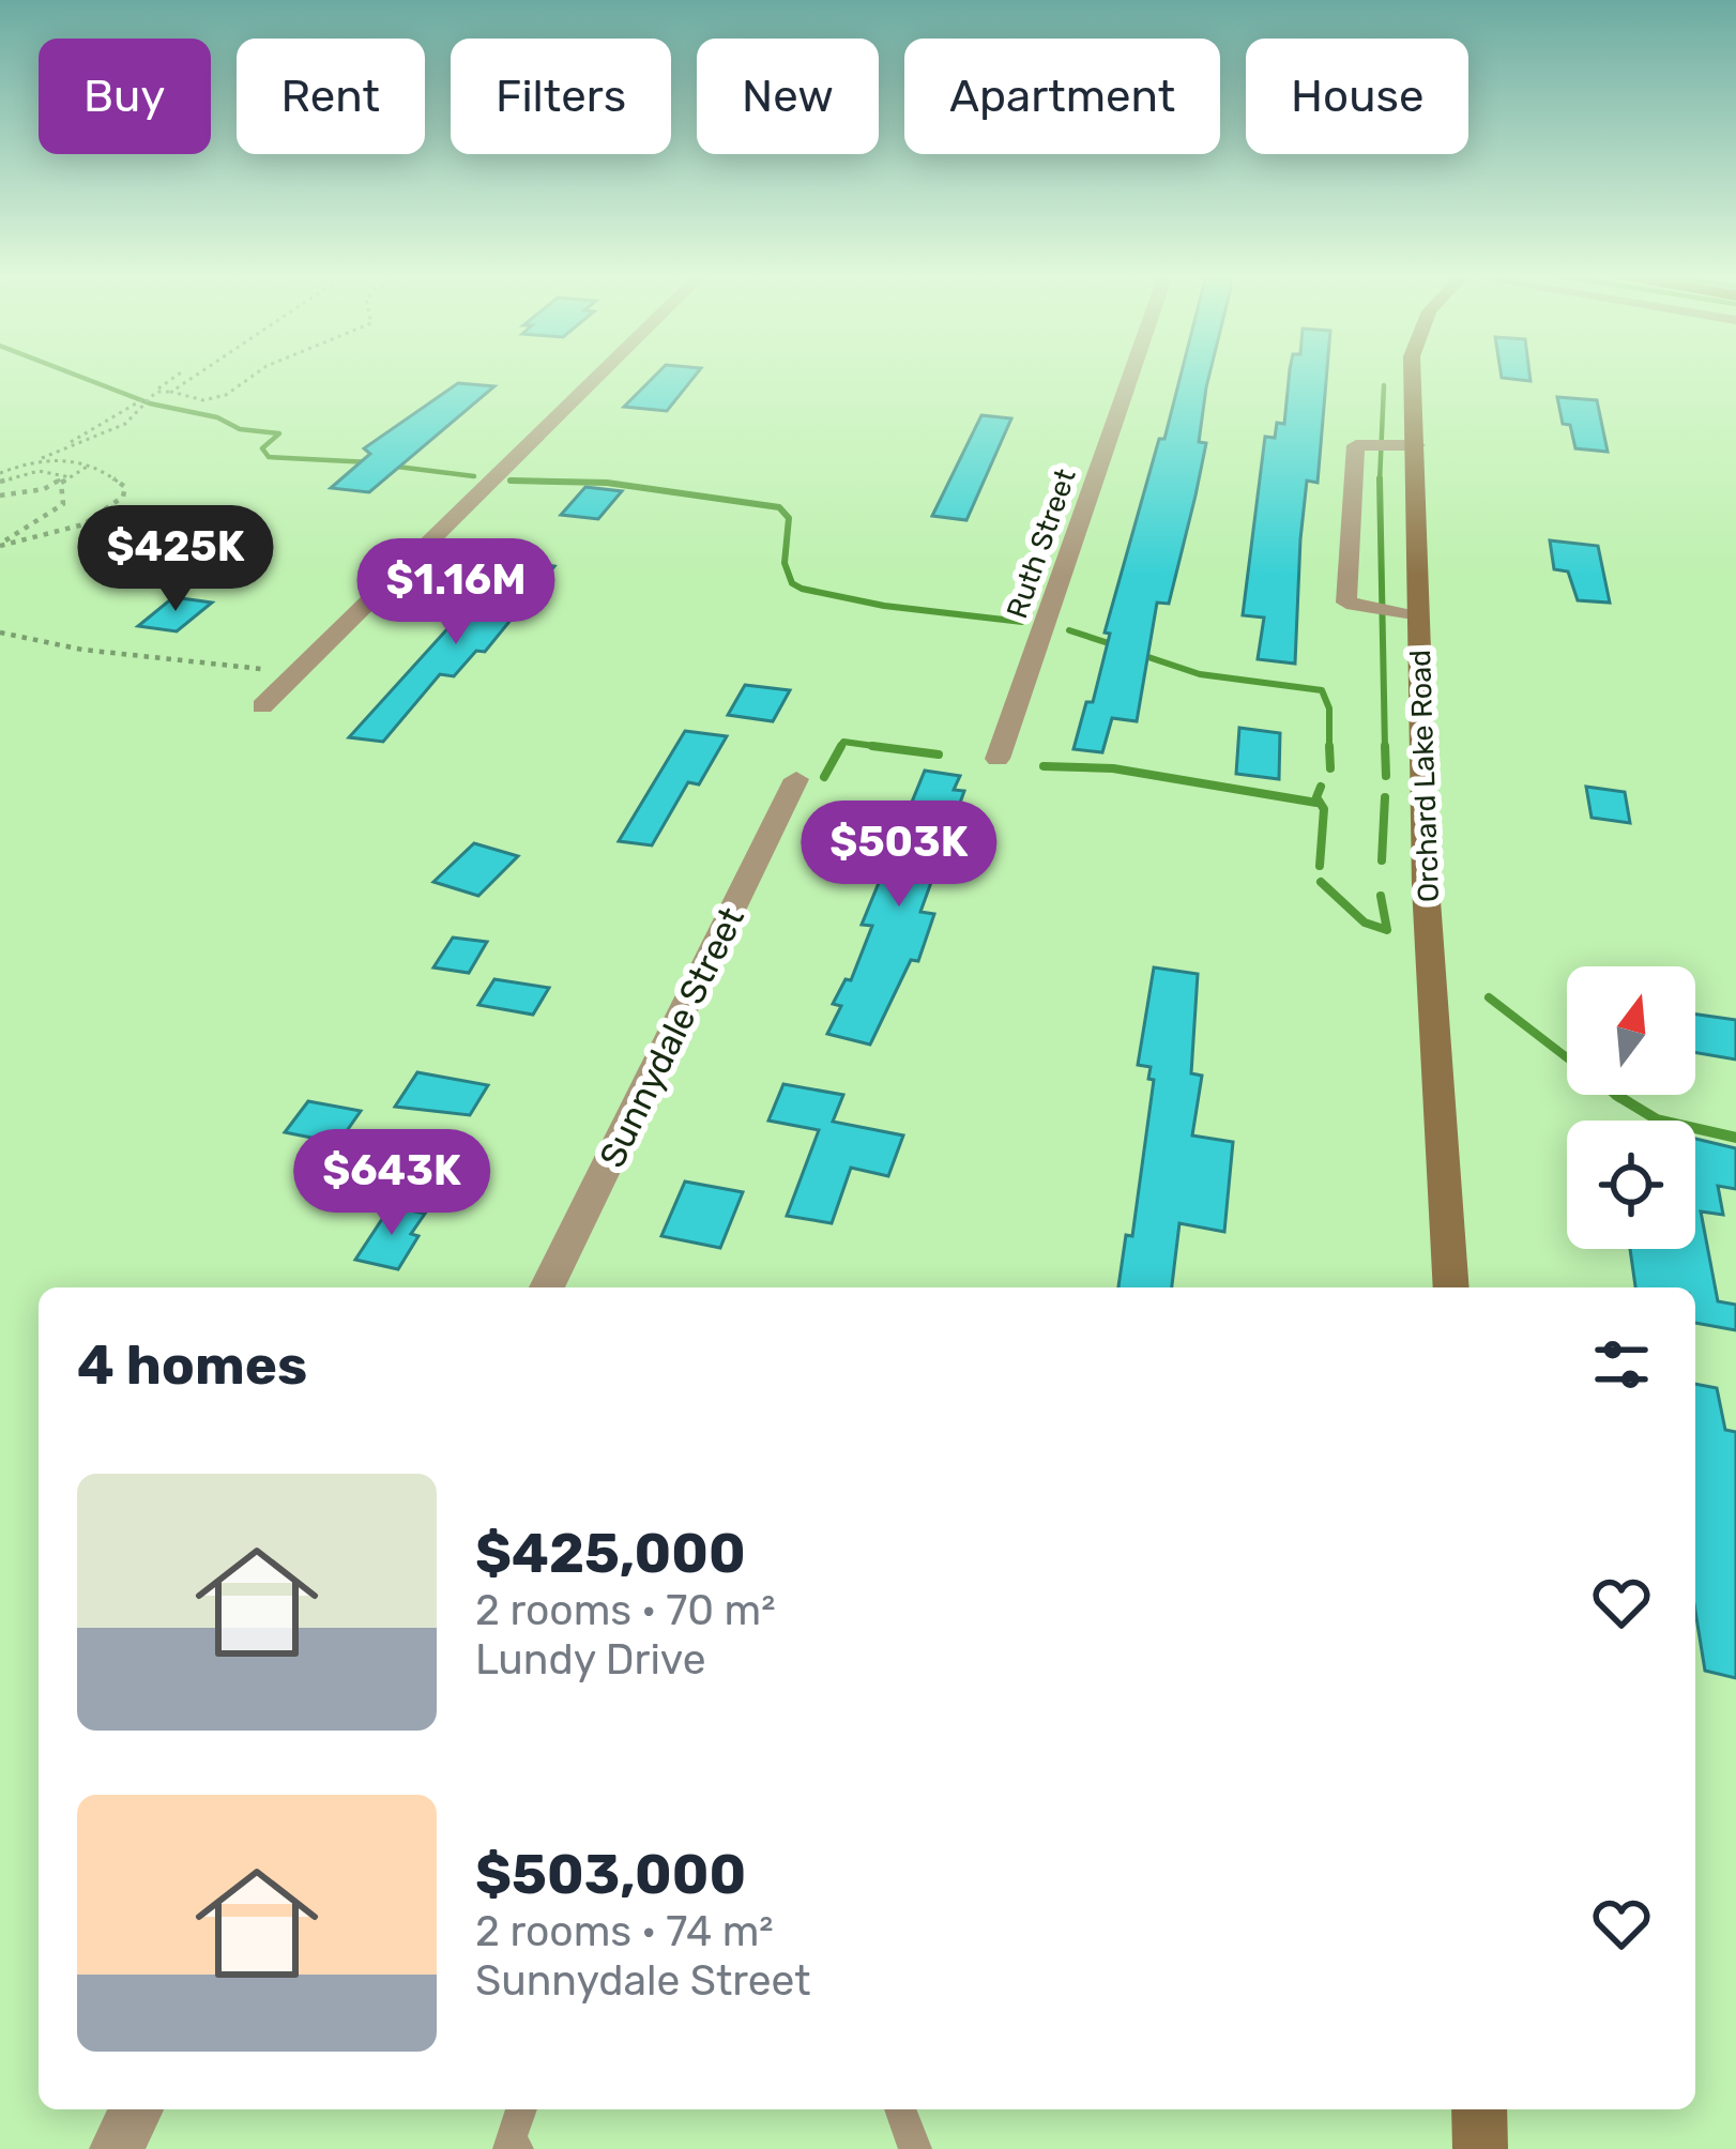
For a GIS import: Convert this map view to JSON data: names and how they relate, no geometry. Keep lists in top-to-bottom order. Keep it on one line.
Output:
{"streets":{"main road":["Orchard Lake Road"],"street":["Ruth Street","Sunnydale Street"]},"north":"top","page":{"chip":["Buy","Rent","Filters","New","Apartment","House"],"price":["$425K","$1.16M","$503K","$643K"],"heading":"4 homes","list":[{"name":"$425,000","note":"2 rooms · 70 m² · Lundy Drive"},{"name":"$503,000","note":"2 rooms · 74 m² · Sunnydale Street"}]}}
